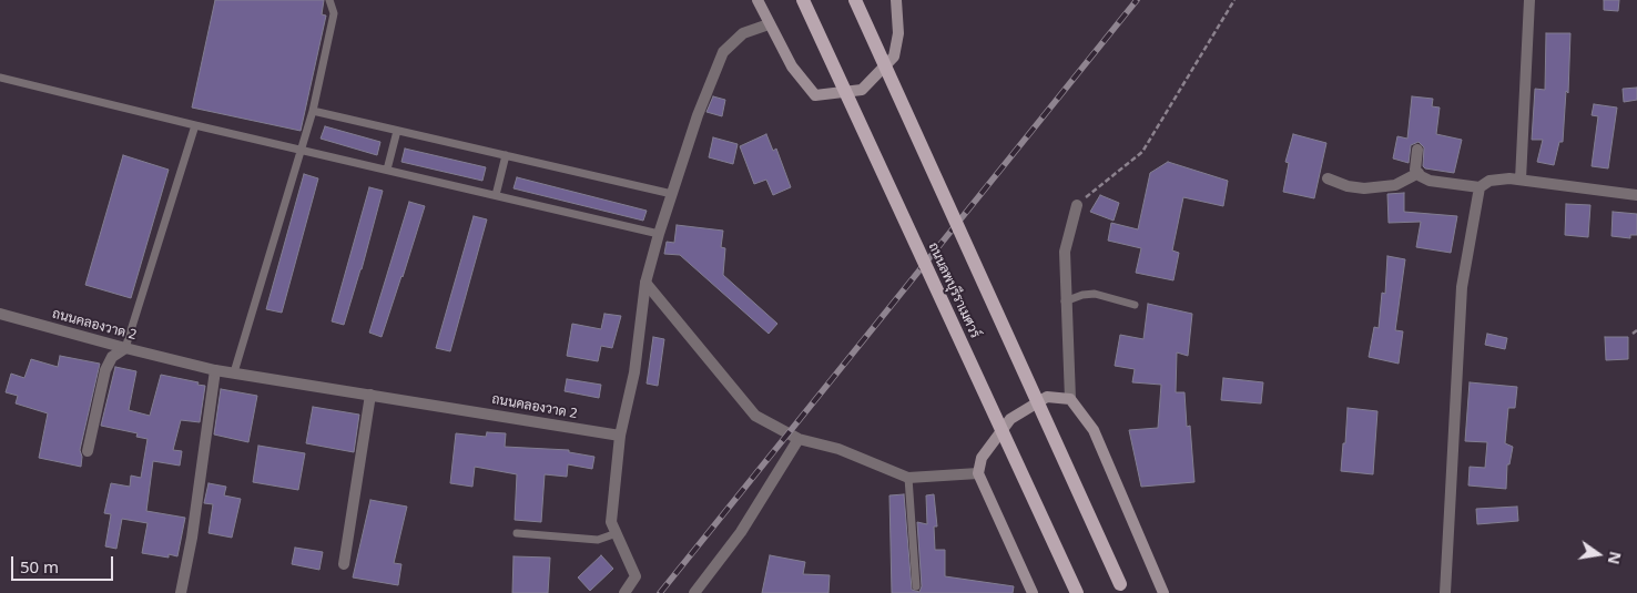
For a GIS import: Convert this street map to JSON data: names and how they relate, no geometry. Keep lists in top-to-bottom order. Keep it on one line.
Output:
{"streets":{"main road":["ถนนลพบุรีราเมศวร์"],"street":["ถนนคลองวาด 2"]},"scale_bar":"50 m","north":"right"}
